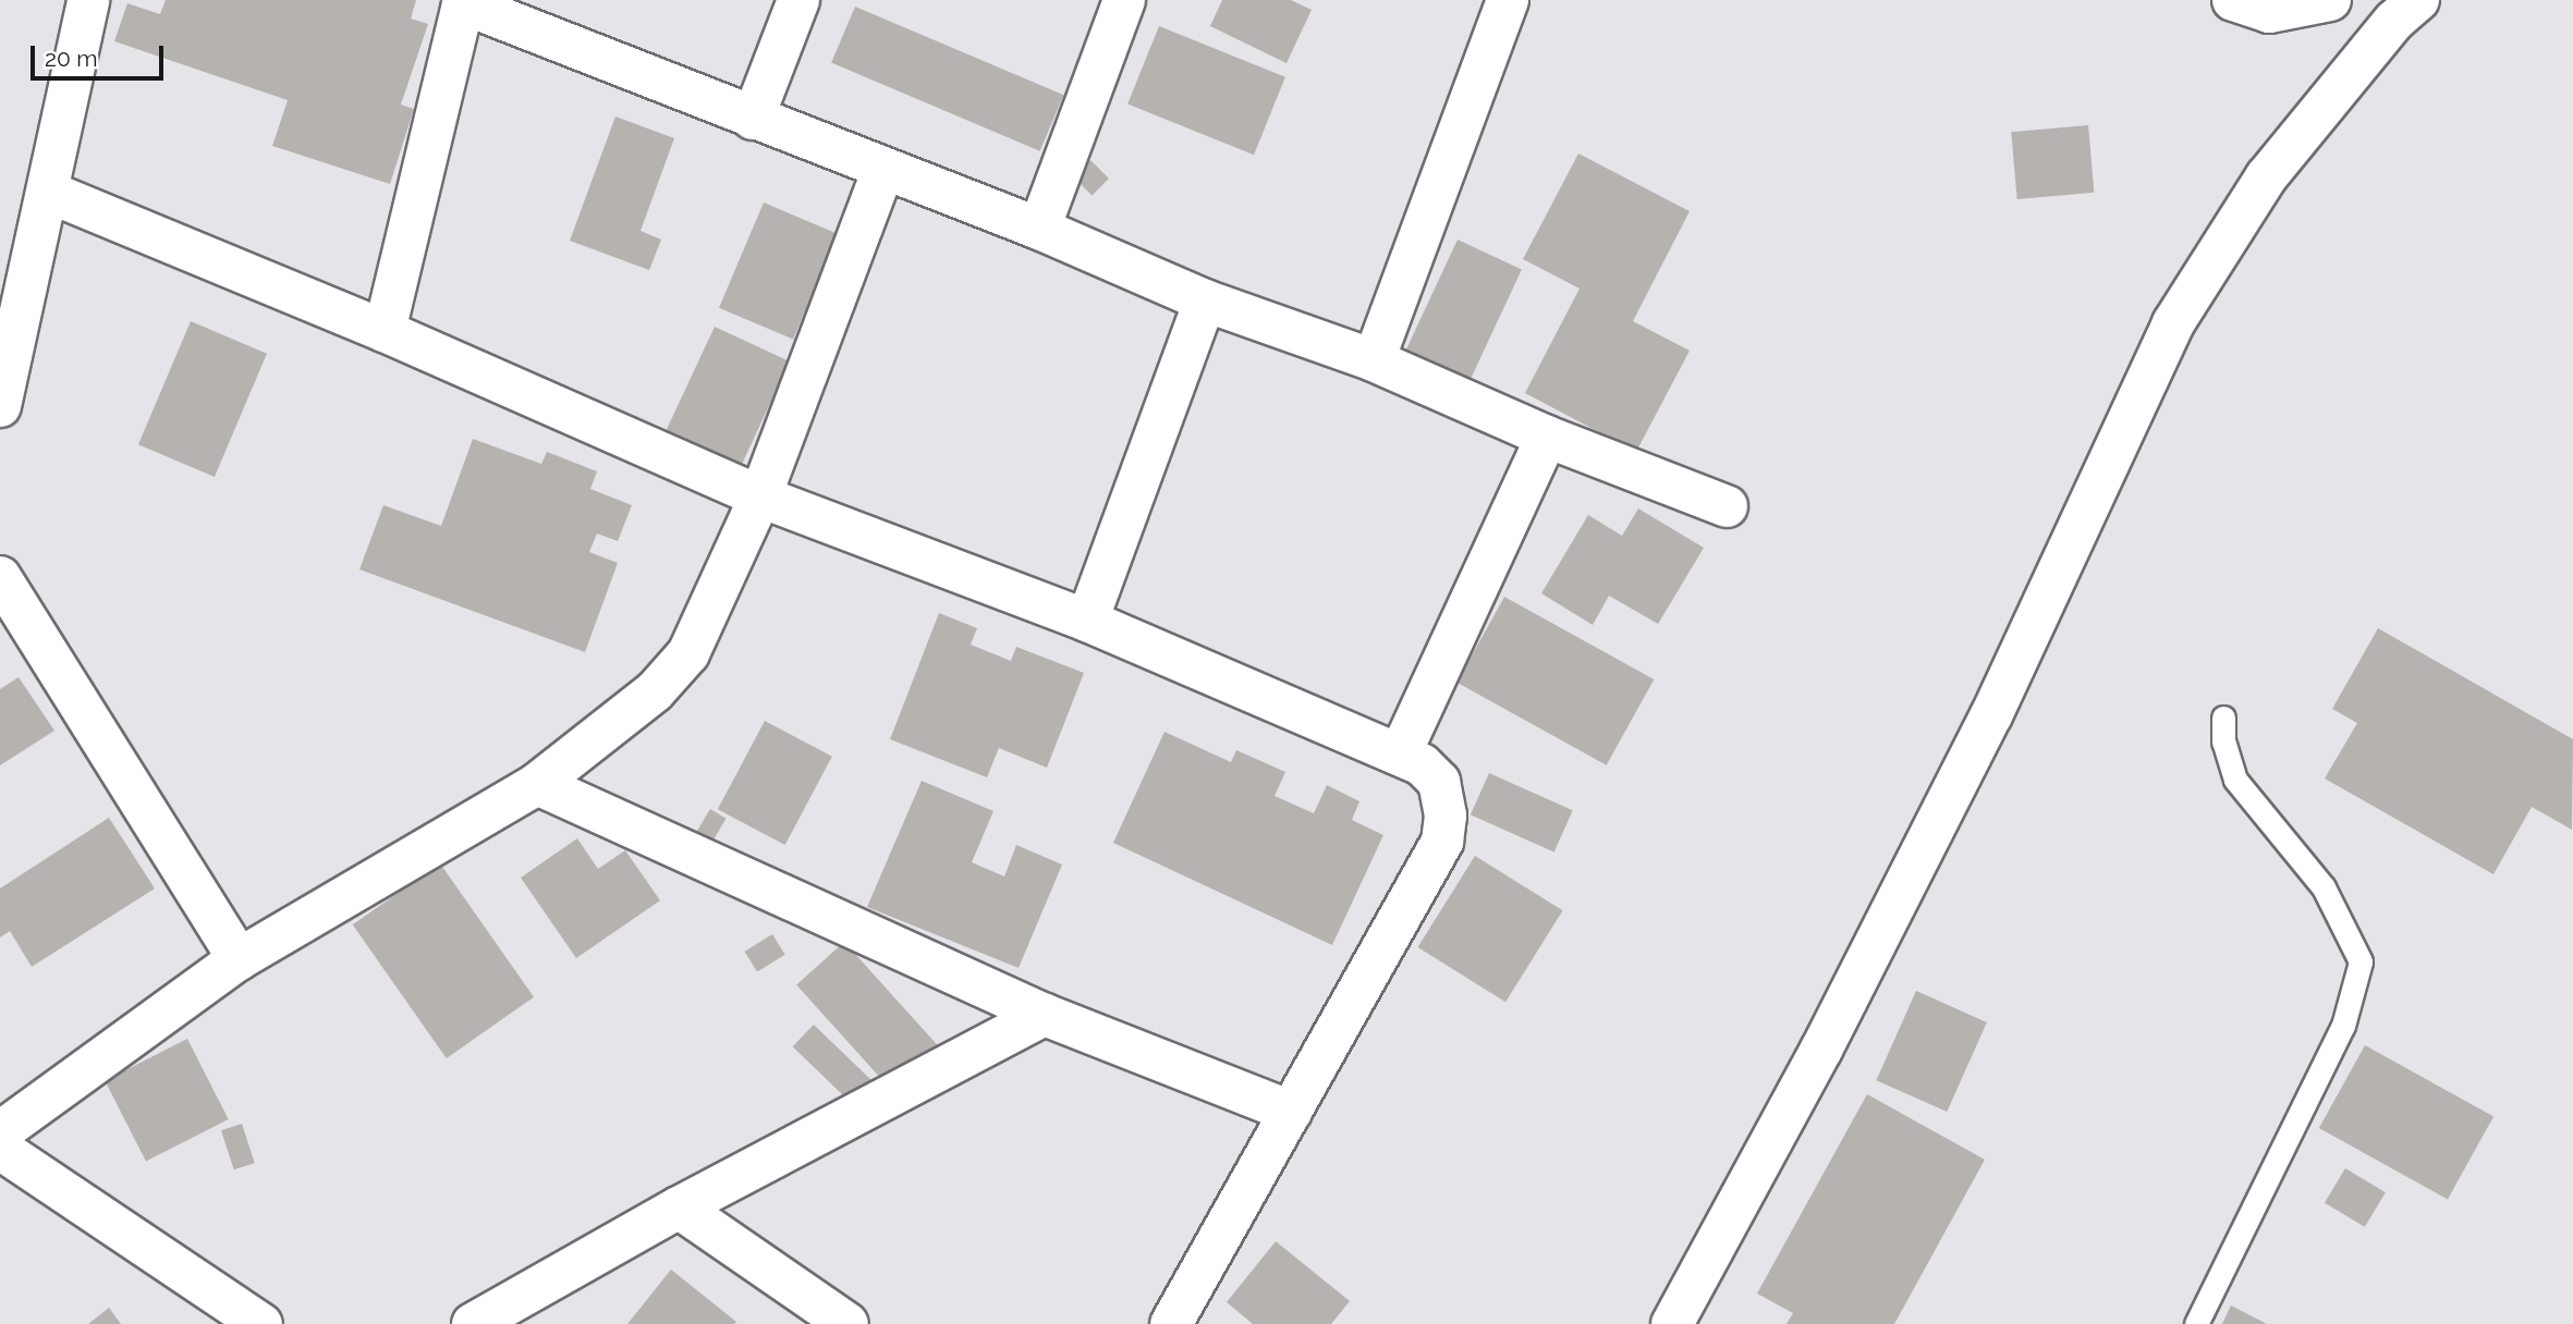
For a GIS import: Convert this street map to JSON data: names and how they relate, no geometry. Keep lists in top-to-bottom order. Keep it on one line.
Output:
{"scale_bar":"20 m"}
